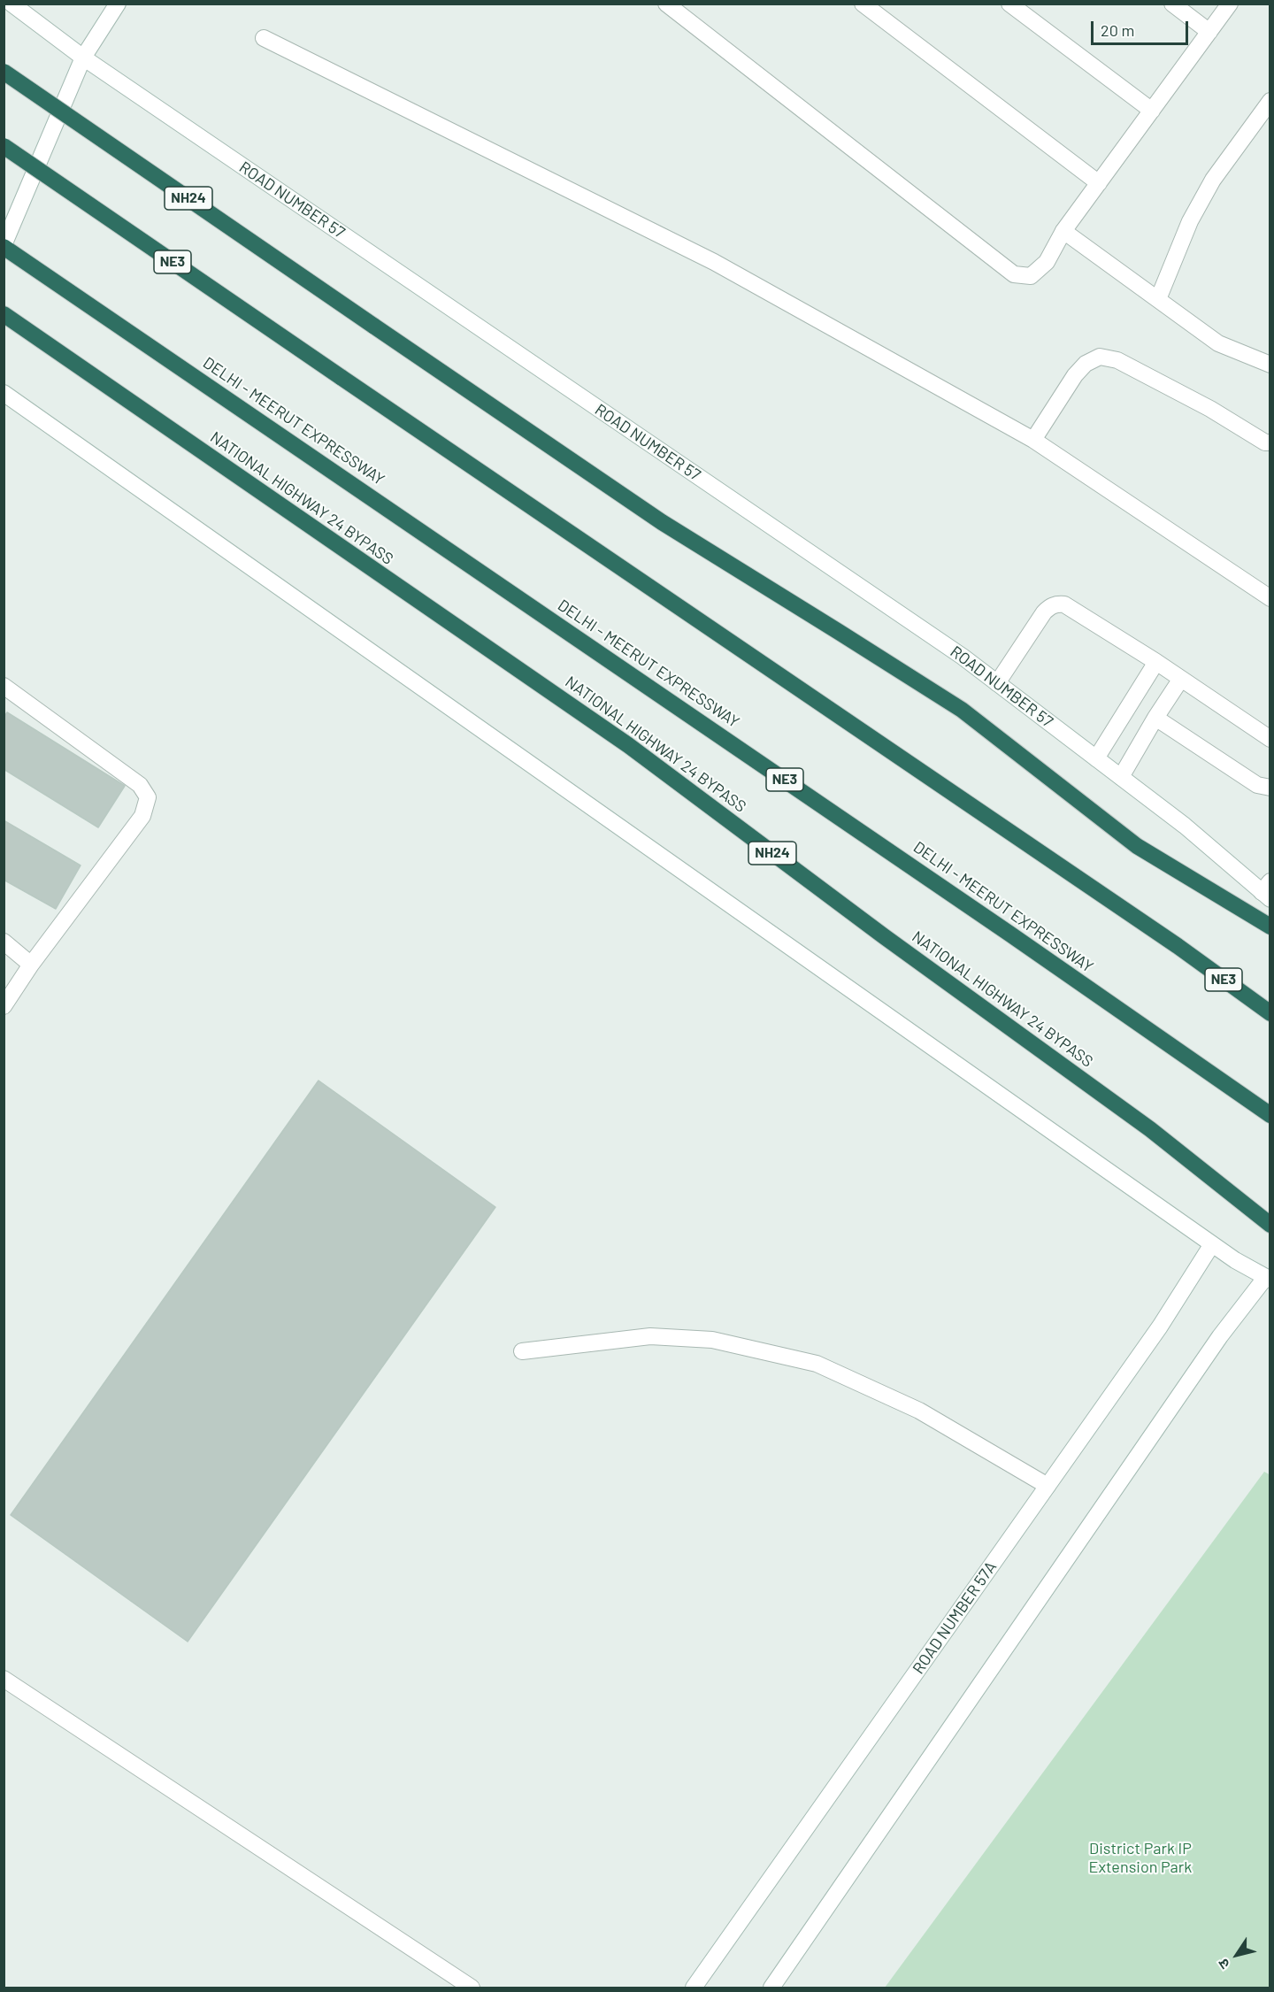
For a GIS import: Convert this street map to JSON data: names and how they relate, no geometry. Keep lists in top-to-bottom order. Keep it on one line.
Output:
{"streets":{"highway":["NH24","NE3","DELHI - MEERUT EXPRESSWAY","NATIONAL HIGHWAY 24 BYPASS"],"street":["ROAD NUMBER 57","ROAD NUMBER 57A"]},"parks":["District Park IP Extension Park"],"scale_bar":"20 m","north":"bottom left"}
